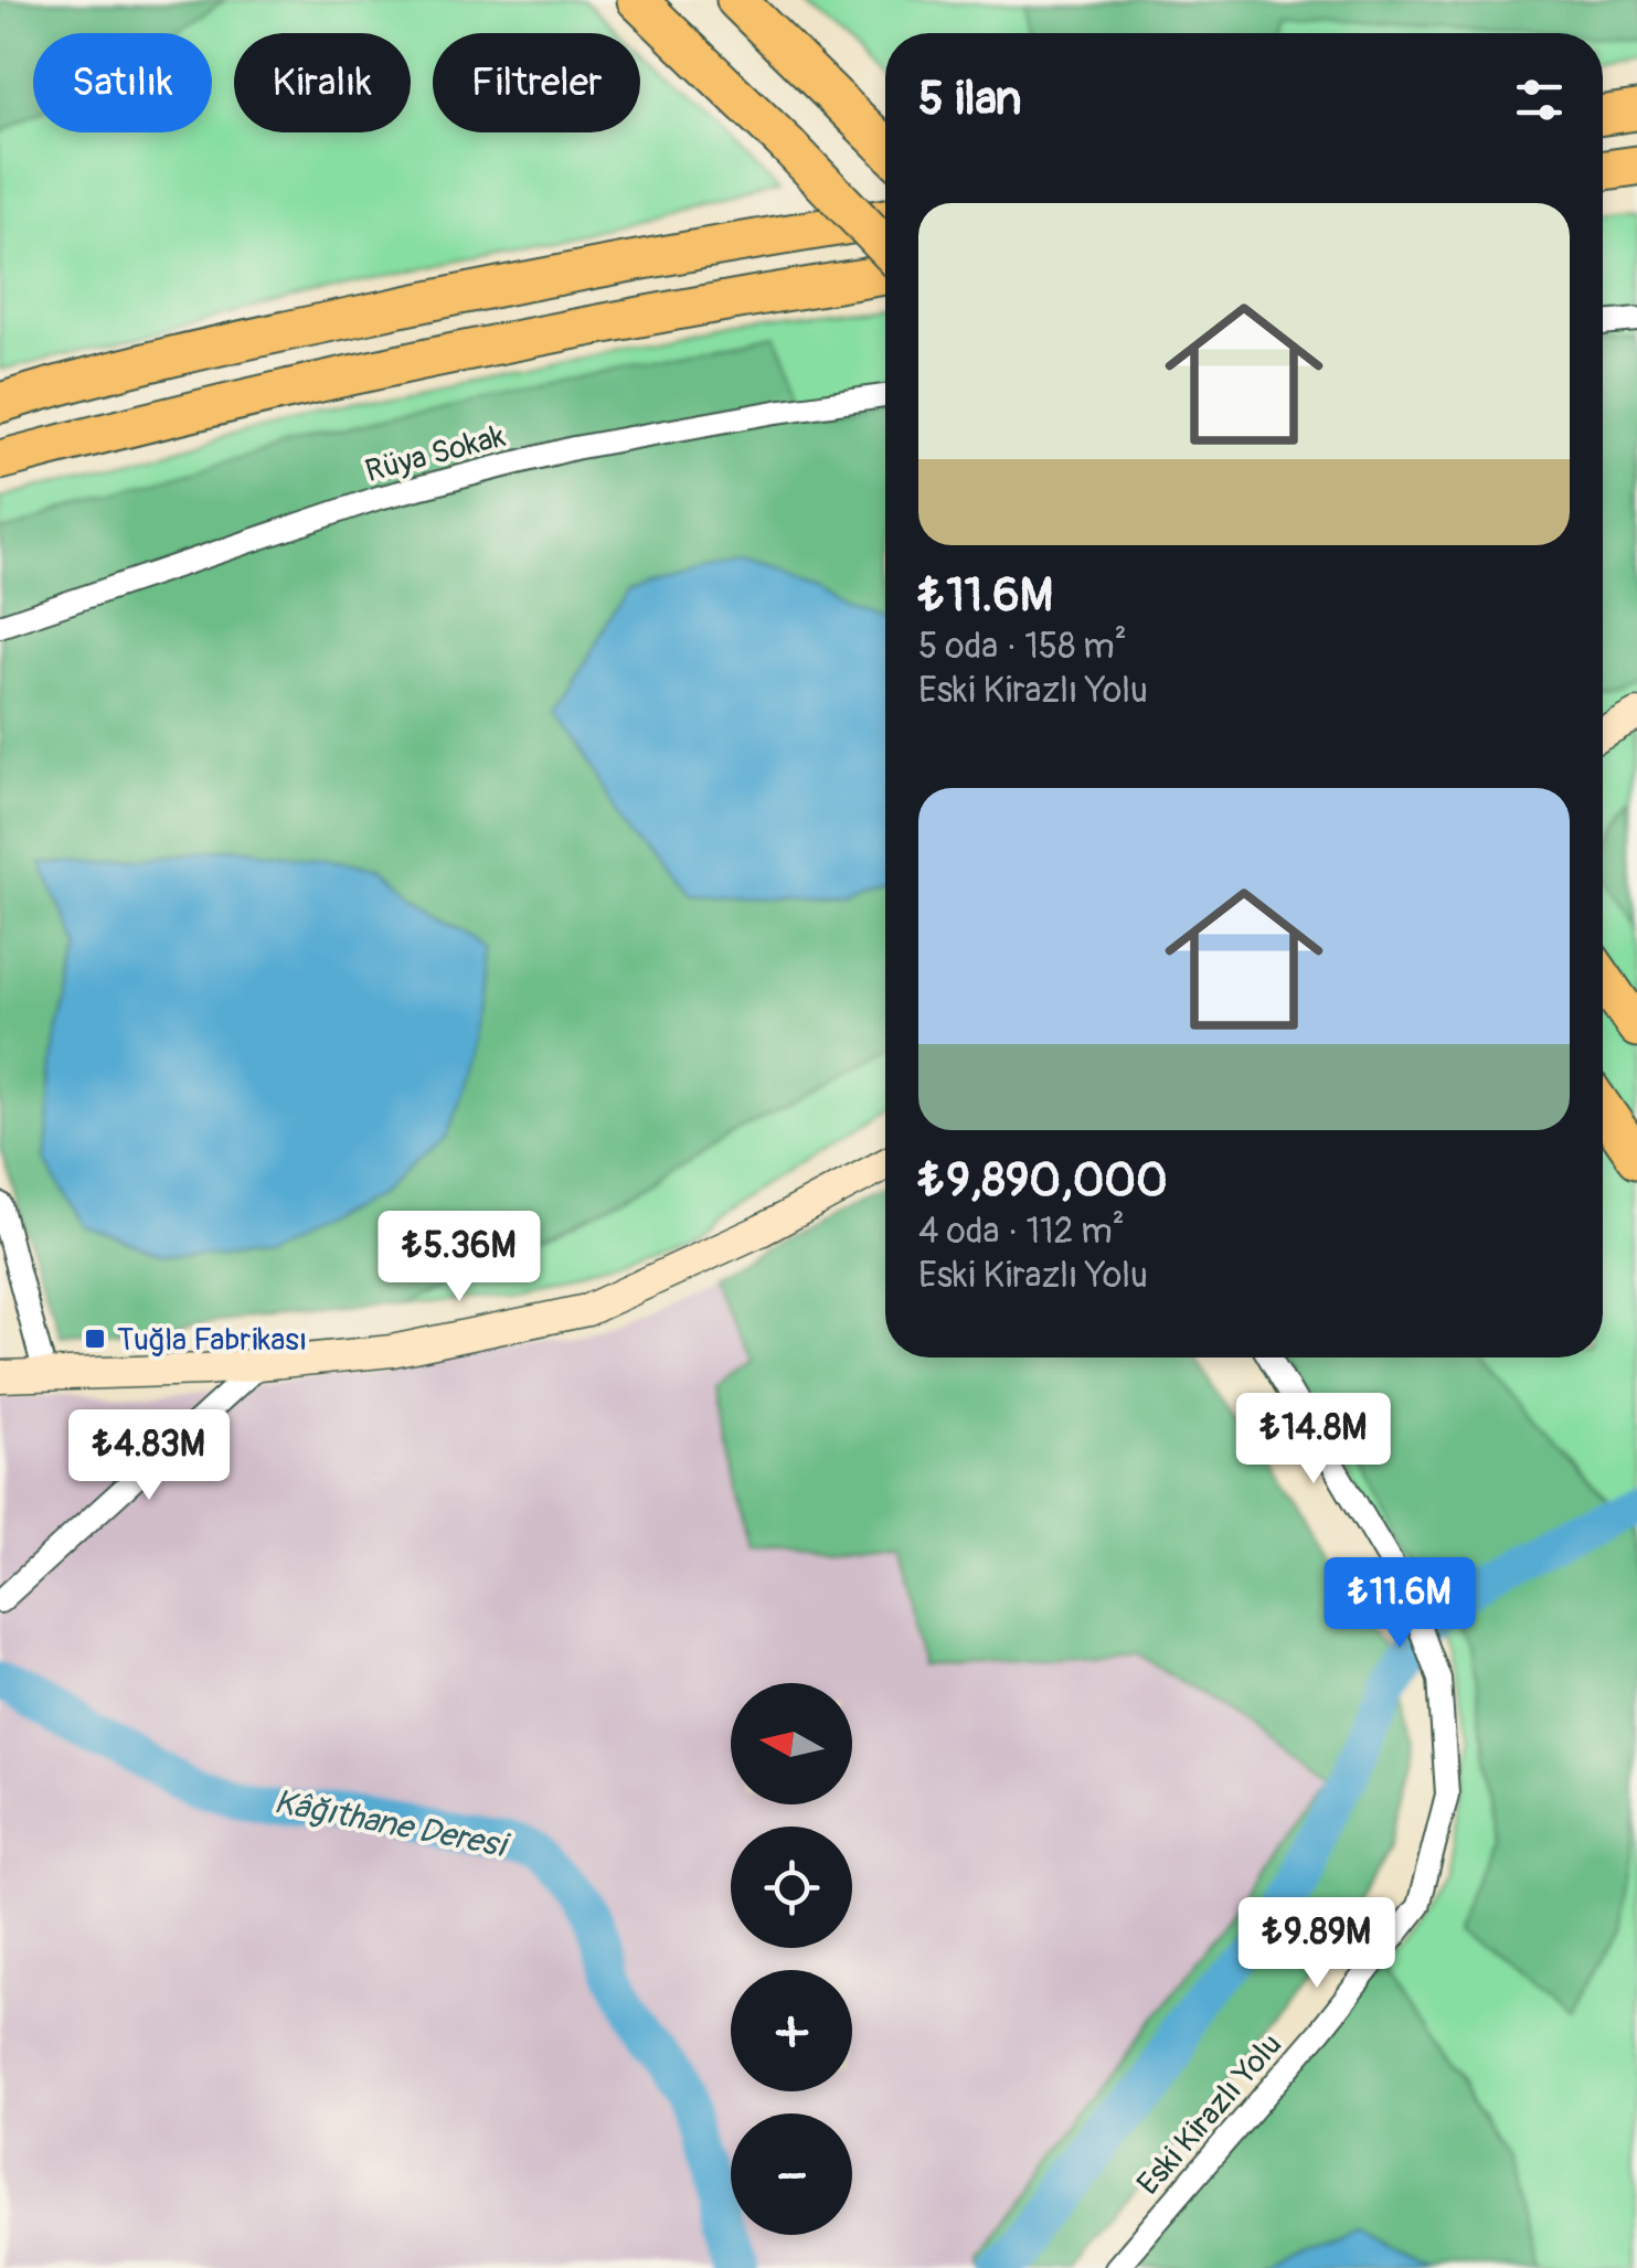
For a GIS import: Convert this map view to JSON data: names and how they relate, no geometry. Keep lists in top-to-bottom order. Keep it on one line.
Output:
{"streets":{"street":["Rüya Sokak","Eski Kirazlı Yolu"]},"water":["Kâğıthane Deresi"],"places":{"transit":["Tuğla Fabrikası"]},"north":"left","page":{"chip":["Satılık","Kiralık","Filtreler"],"heading":"5 ilan","list":[{"name":"₺11.6M","note":"5 oda · 158 m² · Eski Kirazlı Yolu"},{"name":"₺9,890,000","note":"4 oda · 112 m² · Eski Kirazlı Yolu"}],"price":["₺5.36M","₺14.8M","₺4.83M","₺11.6M","₺9.89M"],"map_buttons":["+","−"]}}
